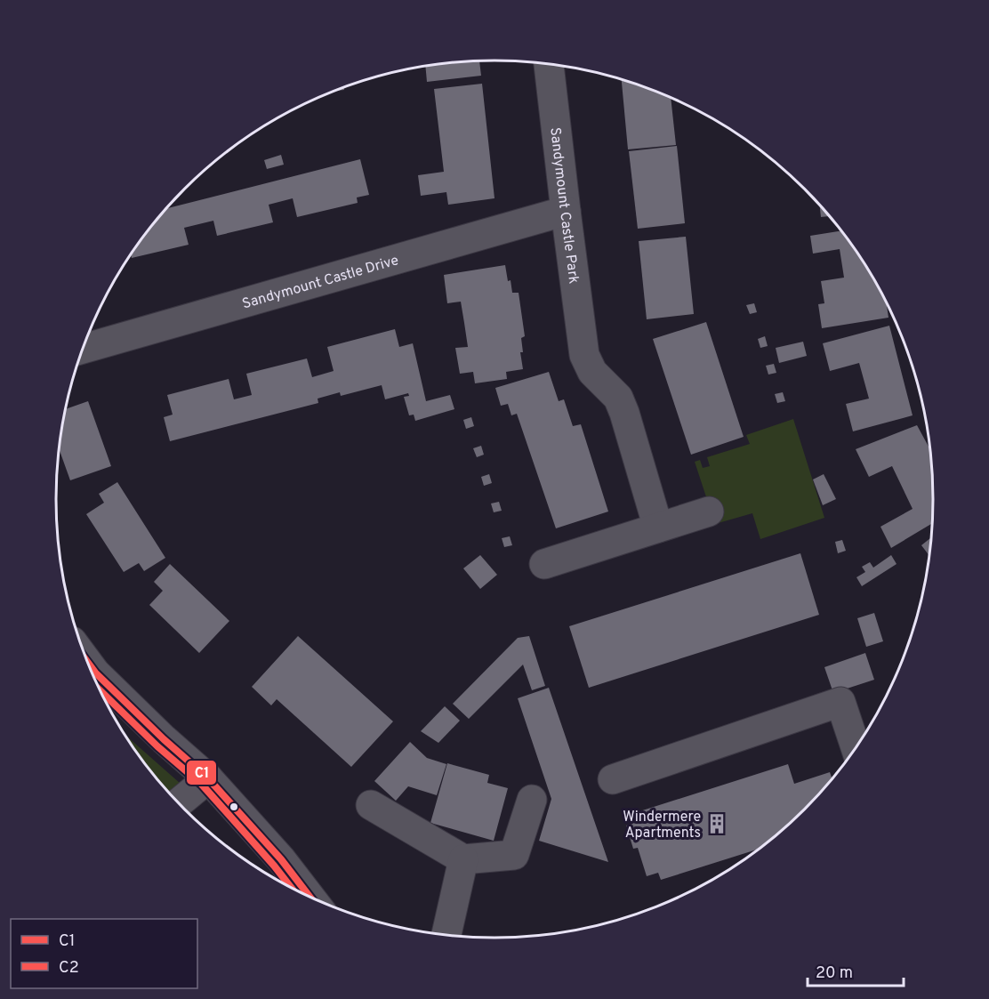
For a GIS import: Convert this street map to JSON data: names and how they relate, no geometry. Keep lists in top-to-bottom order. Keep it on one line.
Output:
{"streets":{"street":["Sandymount Castle Park","Sandymount Castle Drive"]},"crossings":[["Sandymount Castle Park","Sandymount Castle Drive"]],"places":{"building":["Windermere Apartments"]},"lines":["transit line C1","transit line C2"],"legend":["C1","C2"],"scale_bar":"20 m"}
